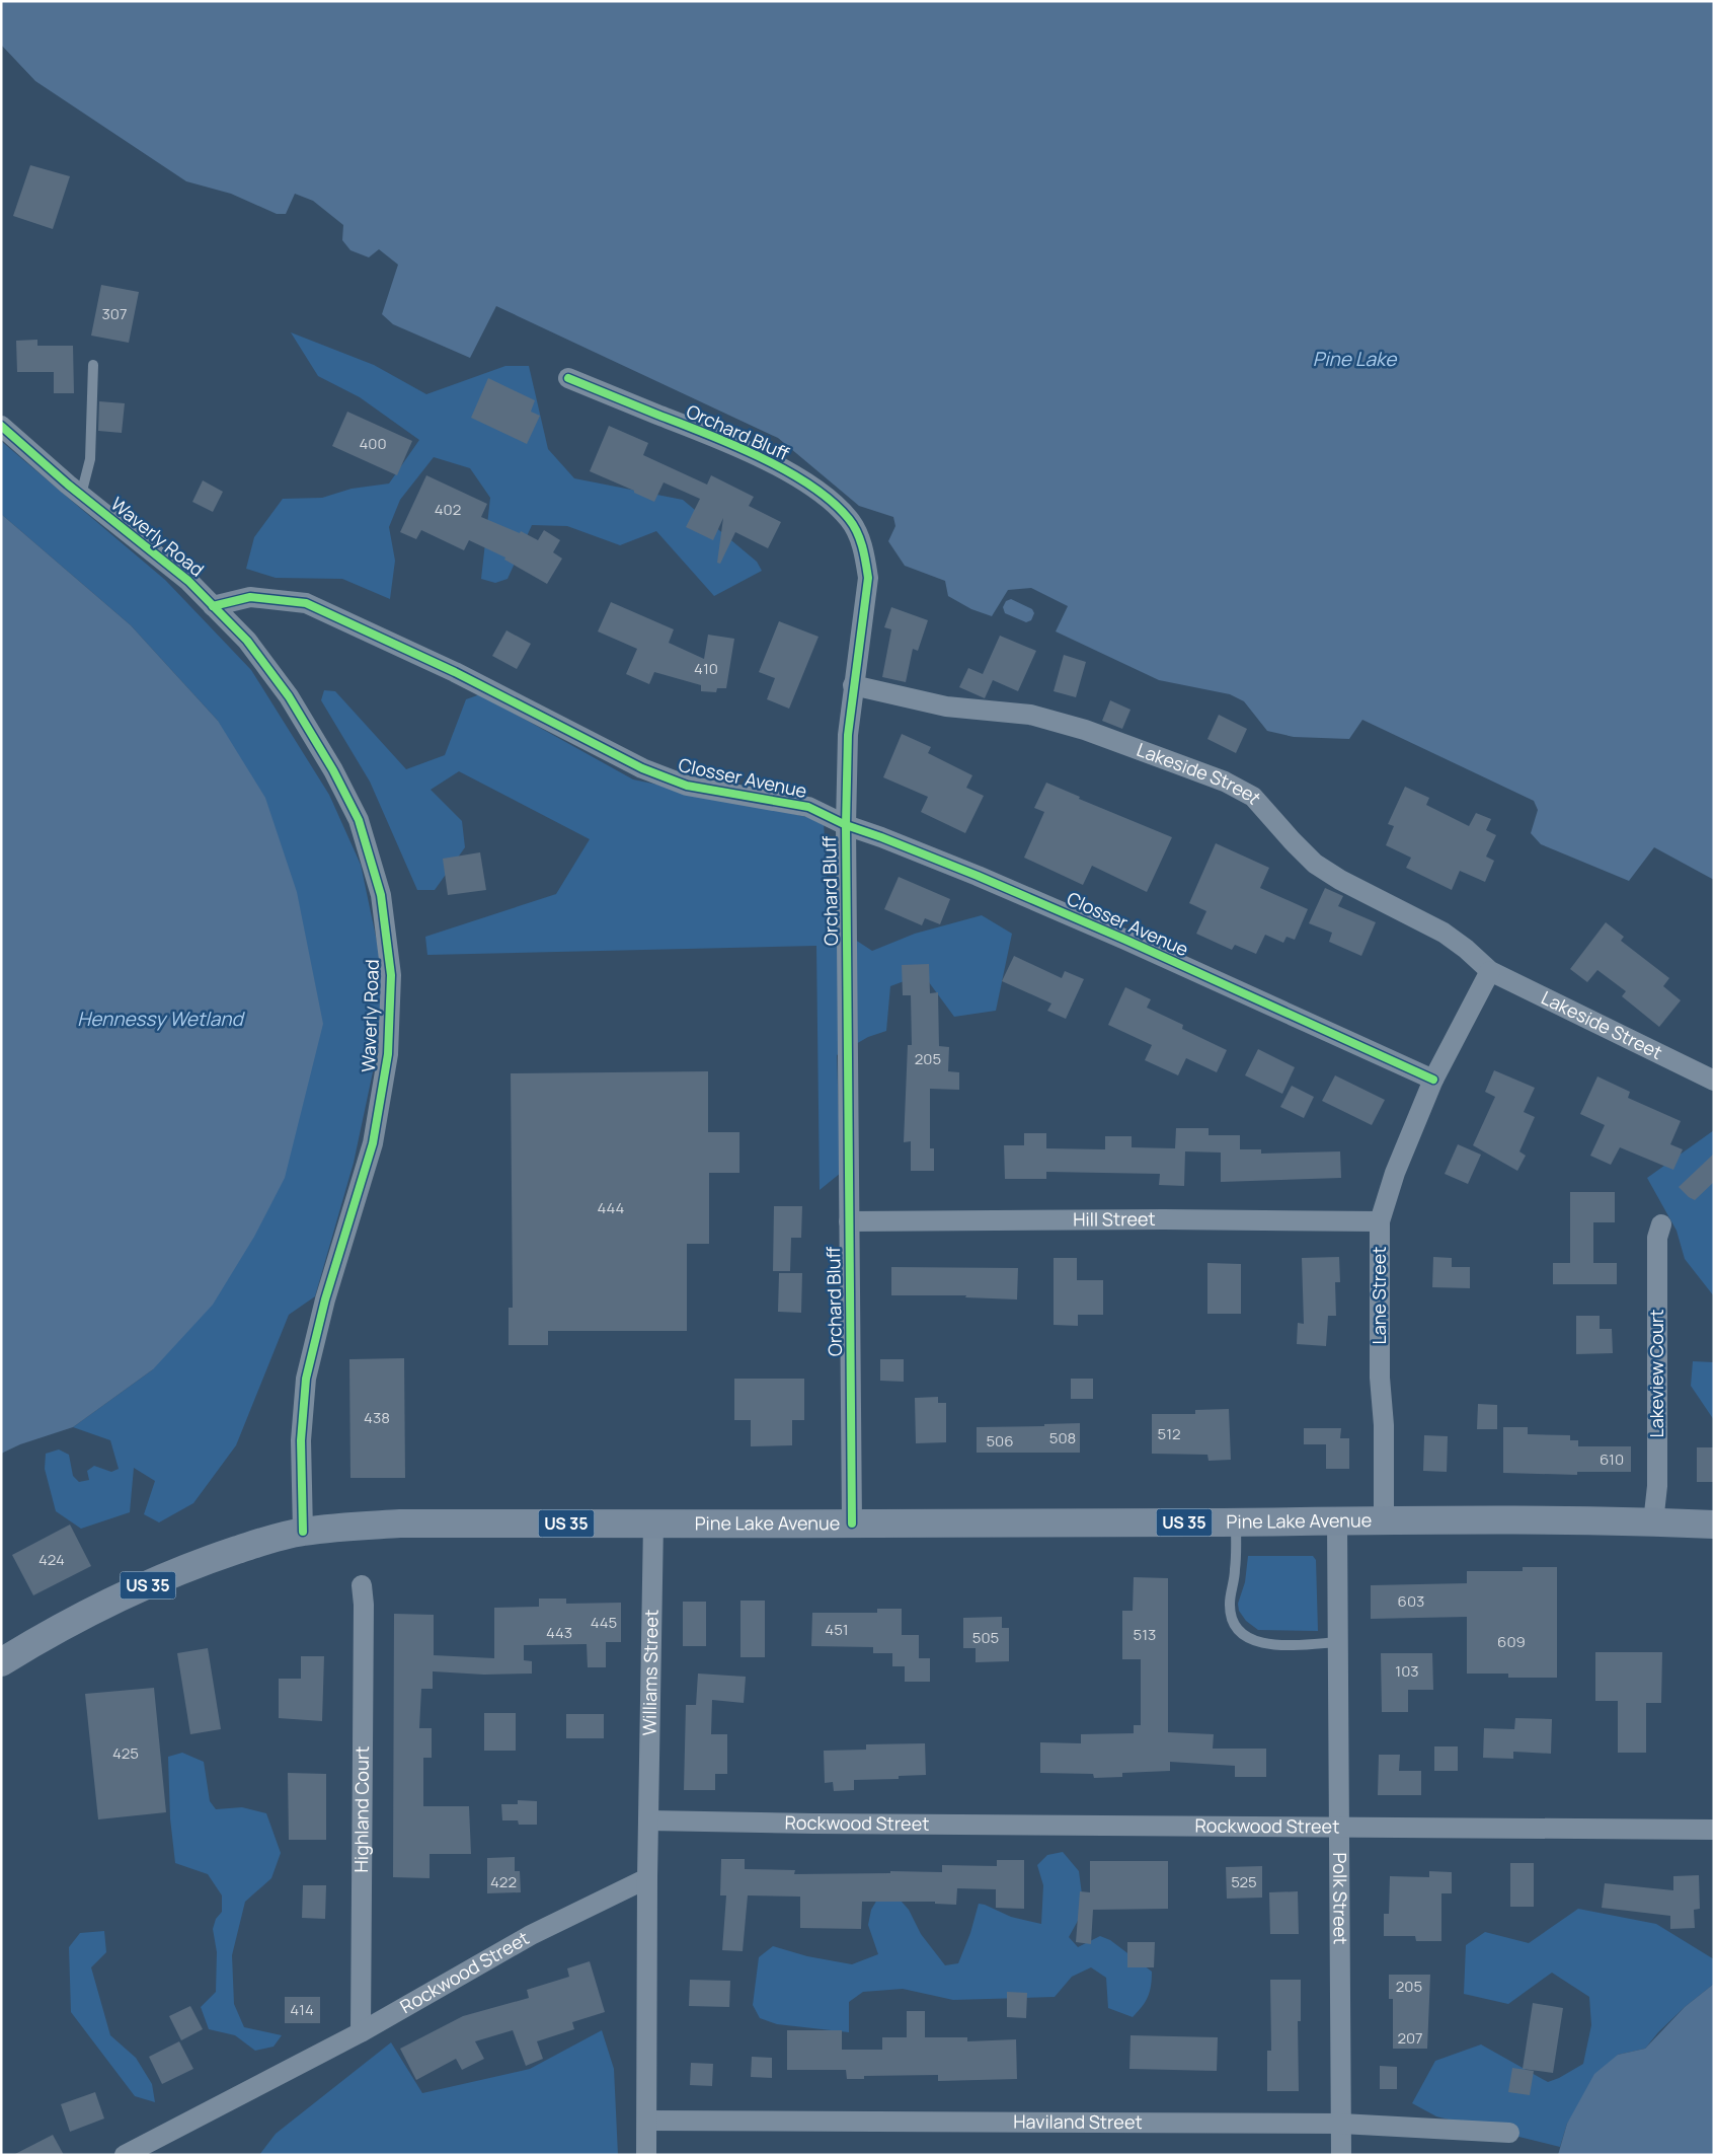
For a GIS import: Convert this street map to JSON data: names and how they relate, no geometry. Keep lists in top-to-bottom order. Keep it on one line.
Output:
{"streets":{"main road":["Pine Lake Avenue","US 35"],"street":["Orchard Bluff","Waverly Road","Lakeside Street","Closser Avenue","Hill Street","Lane Street","Lakeview Court","Williams Street","Highland Court","Rockwood Street","Polk Street","Haviland Street"]},"crossings":[["Orchard Bluff","Lakeside Street"],["Orchard Bluff","Closser Avenue"],["Orchard Bluff","Hill Street"],["Orchard Bluff","Pine Lake Avenue"],["Waverly Road","Closser Avenue"],["Waverly Road","Pine Lake Avenue"],["Closser Avenue","Lane Street"],["Hill Street","Lane Street"],["Lane Street","Pine Lake Avenue"],["Lakeview Court","Pine Lake Avenue"],["Pine Lake Avenue","Williams Street"],["Pine Lake Avenue","Polk Street"],["Williams Street","Rockwood Street"],["Highland Court","Rockwood Street"],["Rockwood Street","Polk Street"],["Polk Street","Haviland Street"]],"water":["Pine Lake","Hennessy Wetland"],"house_numbers":["307","400","402","410","205","444","438","512","508","506","610","424","603","445","451","443","513","505","609","103","425","422","525","205","414","207"]}
